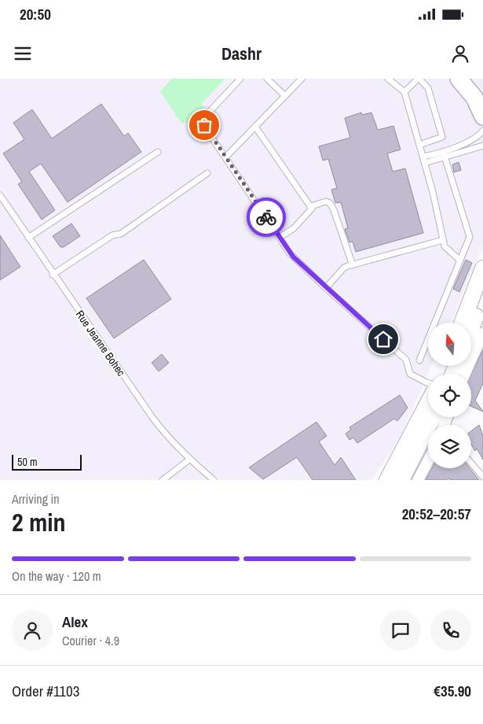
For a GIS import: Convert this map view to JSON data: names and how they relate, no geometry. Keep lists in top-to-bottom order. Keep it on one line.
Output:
{"streets":{"lane":["Rue Jeanne Bohec"]},"scale_bar":"50 m","north":"top","page":{"status":"20:50","header":"Dashr","scale":"50 m","heading":["2 min","Arriving in","20:52–20:57"],"panel":["Alex","Courier · 4.9","Order #1103","€35.90"],"bar":"On the way · 120 m"}}
